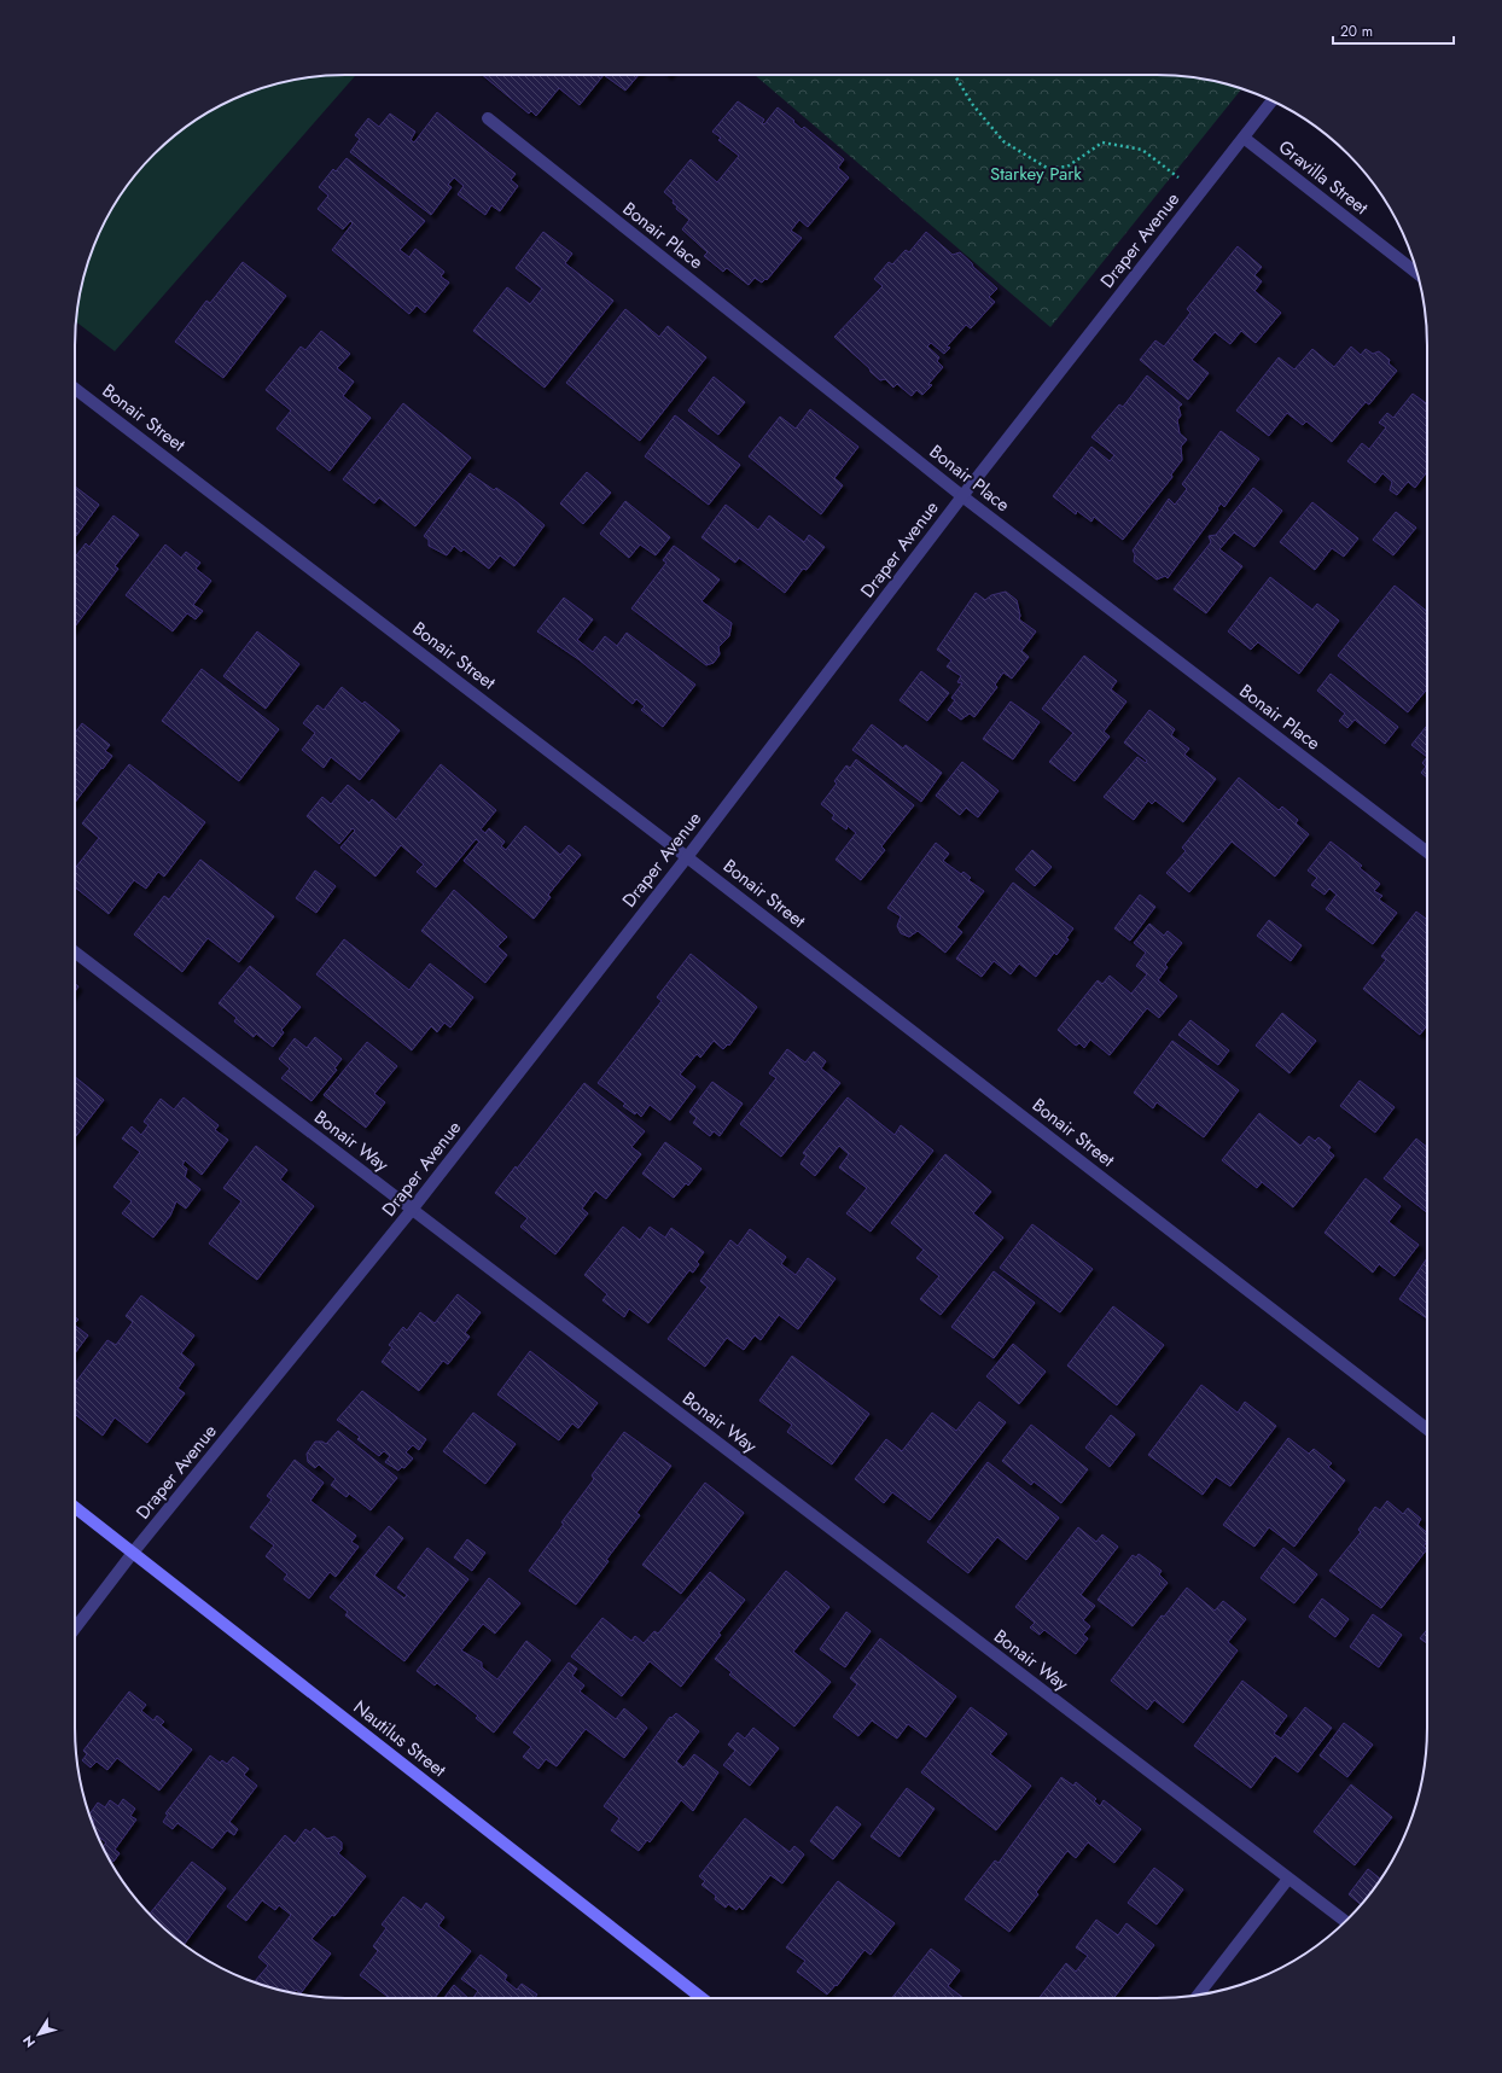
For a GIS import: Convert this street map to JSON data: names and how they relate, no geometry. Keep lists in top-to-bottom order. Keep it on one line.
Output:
{"streets":{"main road":["Nautilus Street"],"street":["Gravilla Street","Bonair Place","Draper Avenue","Bonair Street","Bonair Way"]},"crossings":[["Gravilla Street","Draper Avenue"],["Bonair Place","Draper Avenue"],["Draper Avenue","Bonair Street"],["Draper Avenue","Bonair Way"],["Draper Avenue","Nautilus Street"]],"parks":["Starkey Park"],"scale_bar":"20 m","north":"bottom left"}
